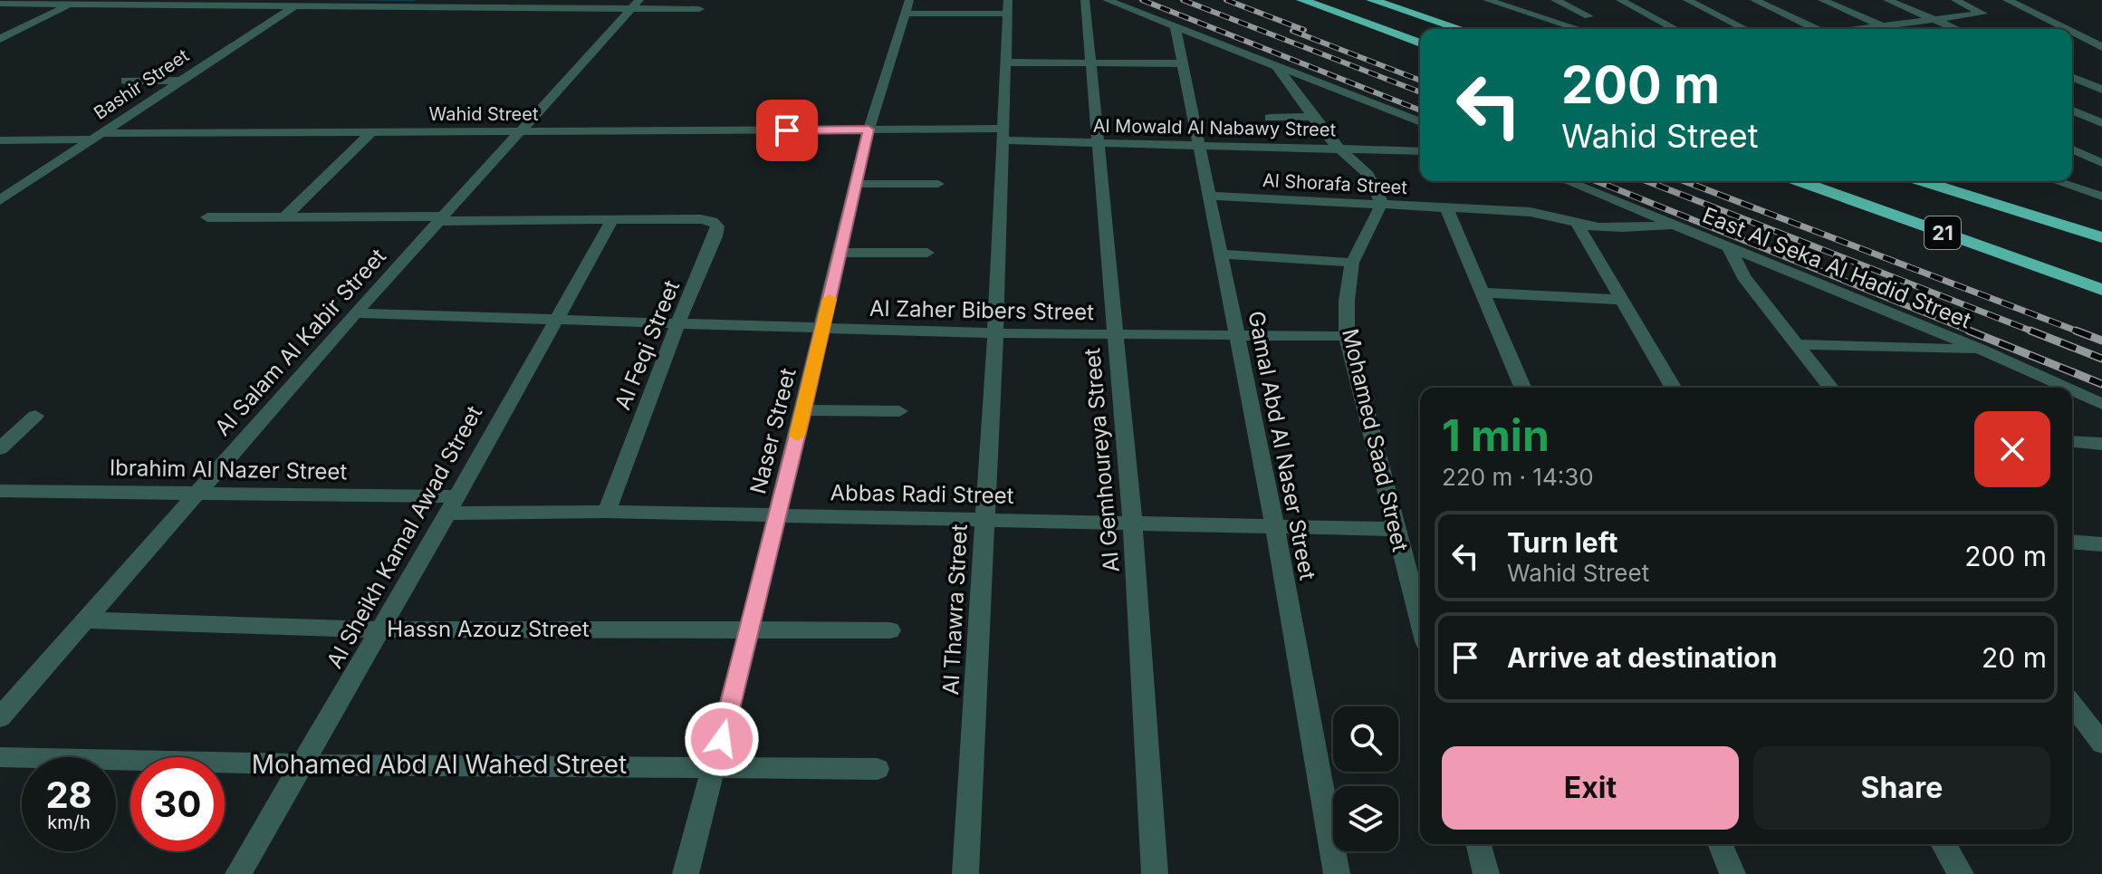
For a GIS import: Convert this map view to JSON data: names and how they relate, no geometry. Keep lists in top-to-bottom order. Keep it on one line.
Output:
{"streets":{"highway":["21"],"street":["Bashir Street","Wahid Street","Al Mowald Al Nabawy Street","Al Shorafa Street","East Al Seka Al Hadid Street","Al Zaher Bibers Street","Al Salam Al Kabir Street","Al Feqi Street","Naser Street","Mohamed Saad Street","Gamal Abd Al Naser Street","Al Gemhoureya Street","Ibrahim Al Nazer Street","Abbas Radi Street","Al Sheikh Kamal Awad Street","Al Thawra Street","Hassn Azouz Street","Mohamed Abd Al Wahed Street"]},"crossings":[["Bashir Street","Wahid Street"],["Wahid Street","Al Mowald Al Nabawy Street"],["Wahid Street","Al Salam Al Kabir Street"],["Wahid Street","Naser Street"],["Al Mowald Al Nabawy Street","Naser Street"],["Al Mowald Al Nabawy Street","Gamal Abd Al Naser Street"],["Al Mowald Al Nabawy Street","Al Gemhoureya Street"],["Al Mowald Al Nabawy Street","Al Thawra Street"],["Al Shorafa Street","East Al Seka Al Hadid Street"],["Al Shorafa Street","Mohamed Saad Street"],["Al Shorafa Street","Gamal Abd Al Naser Street"],["Al Zaher Bibers Street","Al Salam Al Kabir Street"],["Al Zaher Bibers Street","Al Feqi Street"],["Al Zaher Bibers Street","Naser Street"],["Al Zaher Bibers Street","Mohamed Saad Street"],["Al Zaher Bibers Street","Gamal Abd Al Naser Street"],["Al Zaher Bibers Street","Al Gemhoureya Street"],["Al Zaher Bibers Street","Al Sheikh Kamal Awad Street"],["Al Zaher Bibers Street","Al Thawra Street"],["Al Salam Al Kabir Street","Ibrahim Al Nazer Street"],["Al Salam Al Kabir Street","Hassn Azouz Street"],["Al Feqi Street","Abbas Radi Street"],["Al Feqi Street","Al Sheikh Kamal Awad Street"],["Naser Street","Abbas Radi Street"],["Naser Street","Hassn Azouz Street"],["Naser Street","Mohamed Abd Al Wahed Street"],["Mohamed Saad Street","Abbas Radi Street"],["Gamal Abd Al Naser Street","Abbas Radi Street"],["Al Gemhoureya Street","Abbas Radi Street"],["Ibrahim Al Nazer Street","Abbas Radi Street"],["Ibrahim Al Nazer Street","Al Sheikh Kamal Awad Street"],["Abbas Radi Street","Al Sheikh Kamal Awad Street"],["Abbas Radi Street","Al Thawra Street"],["Al Sheikh Kamal Awad Street","Hassn Azouz Street"],["Al Sheikh Kamal Awad Street","Mohamed Abd Al Wahed Street"]],"page":{"turn":["200 m","Wahid Street"],"heading":["1 min","220 m · 14:30"],"list":[{"name":"Turn left","note":"Wahid Street","value":"200 m"},{"name":"Arrive at destination","value":"20 m"}],"buttons":["Exit","Share"],"speed":"28 km/h","limit":"30"}}
